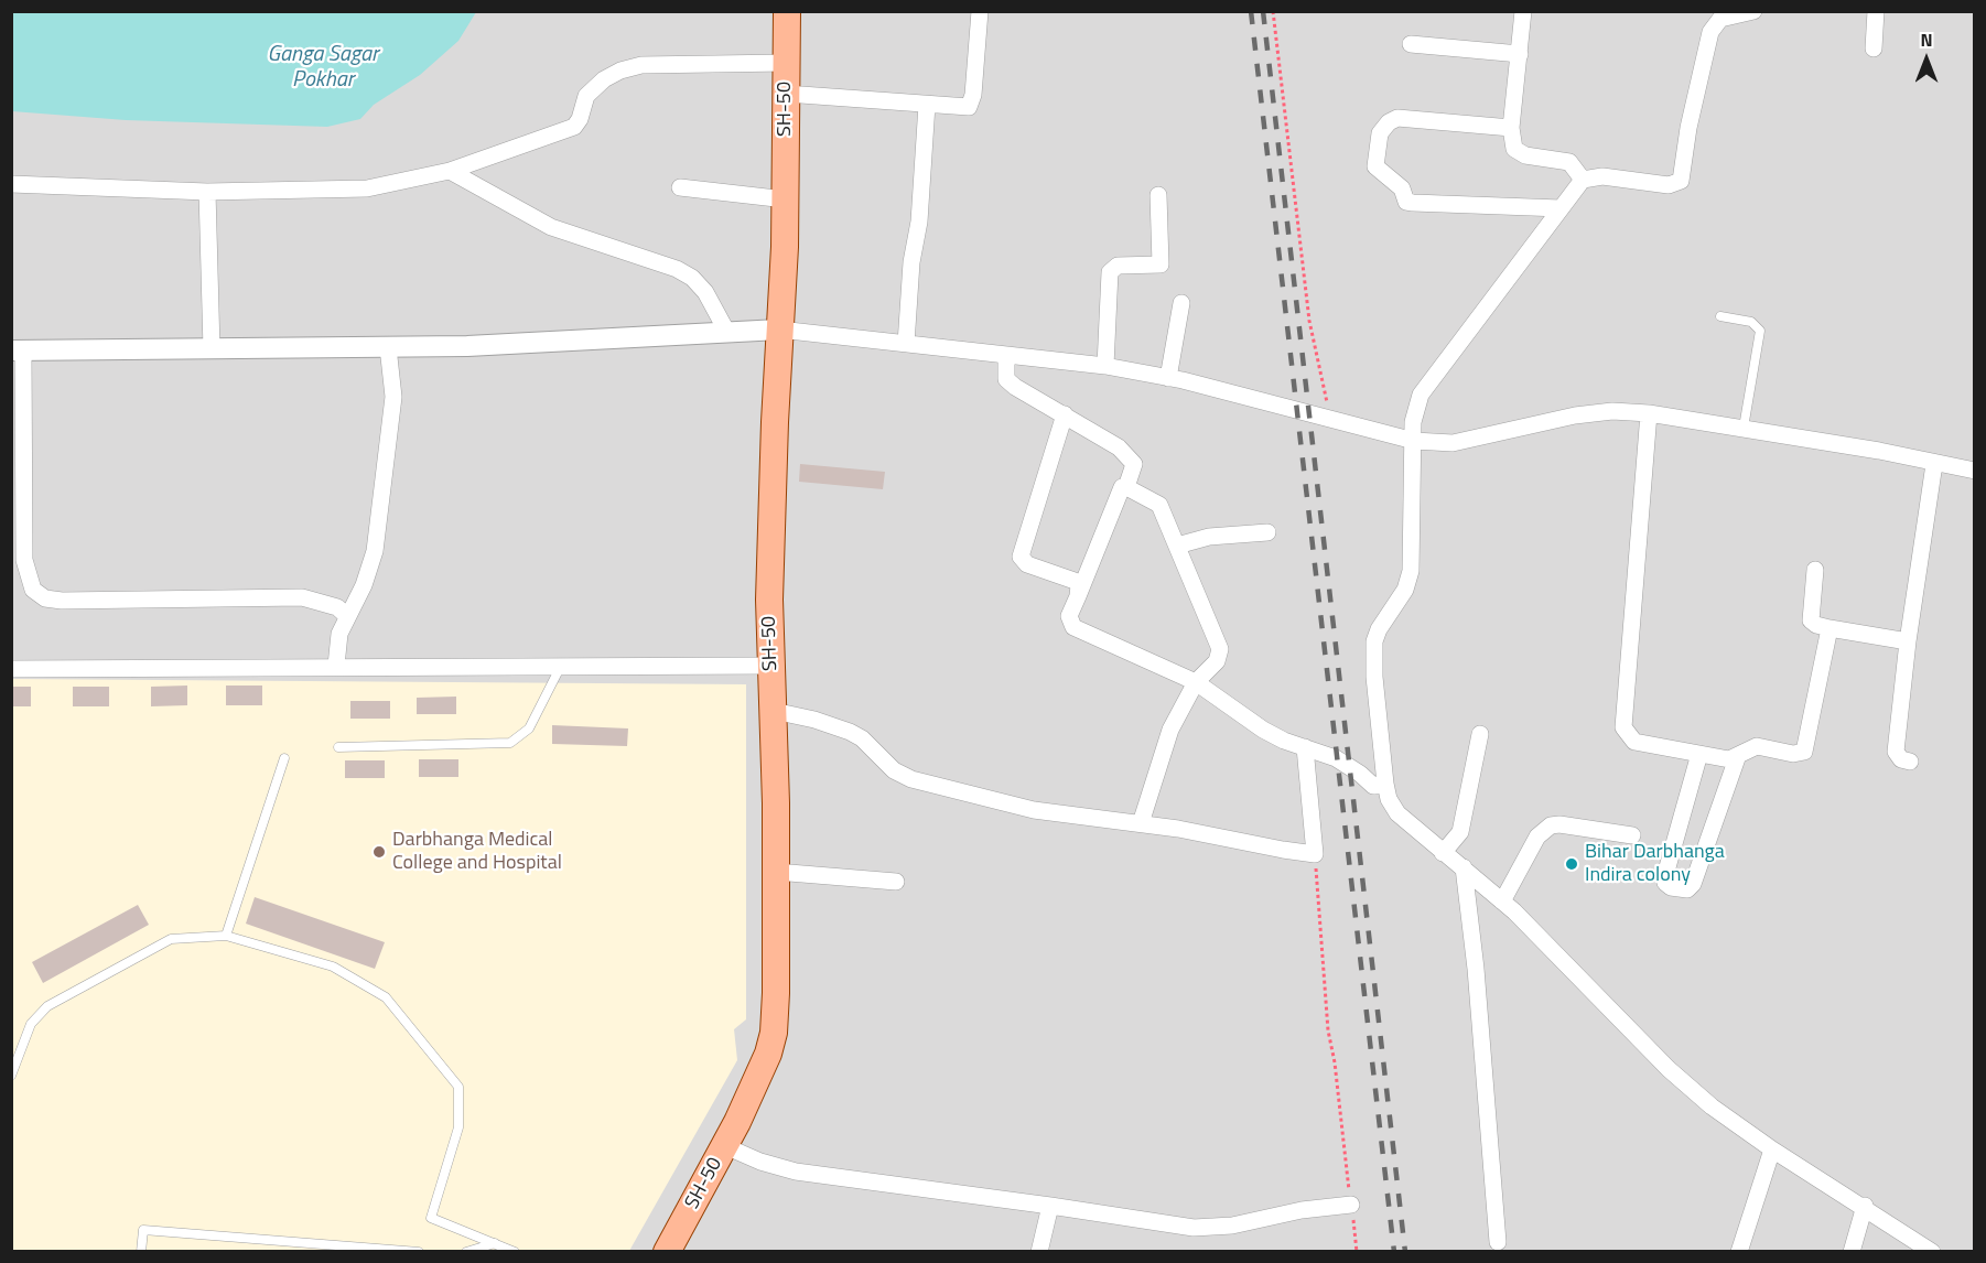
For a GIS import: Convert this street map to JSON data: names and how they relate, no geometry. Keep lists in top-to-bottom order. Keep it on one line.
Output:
{"streets":{"main road":["SH-50"]},"water":["Ganga Sagar Pokhar"],"places":["Darbhanga Medical College and Hospital","Bihar Darbhanga Indira colony"],"north":"top"}
